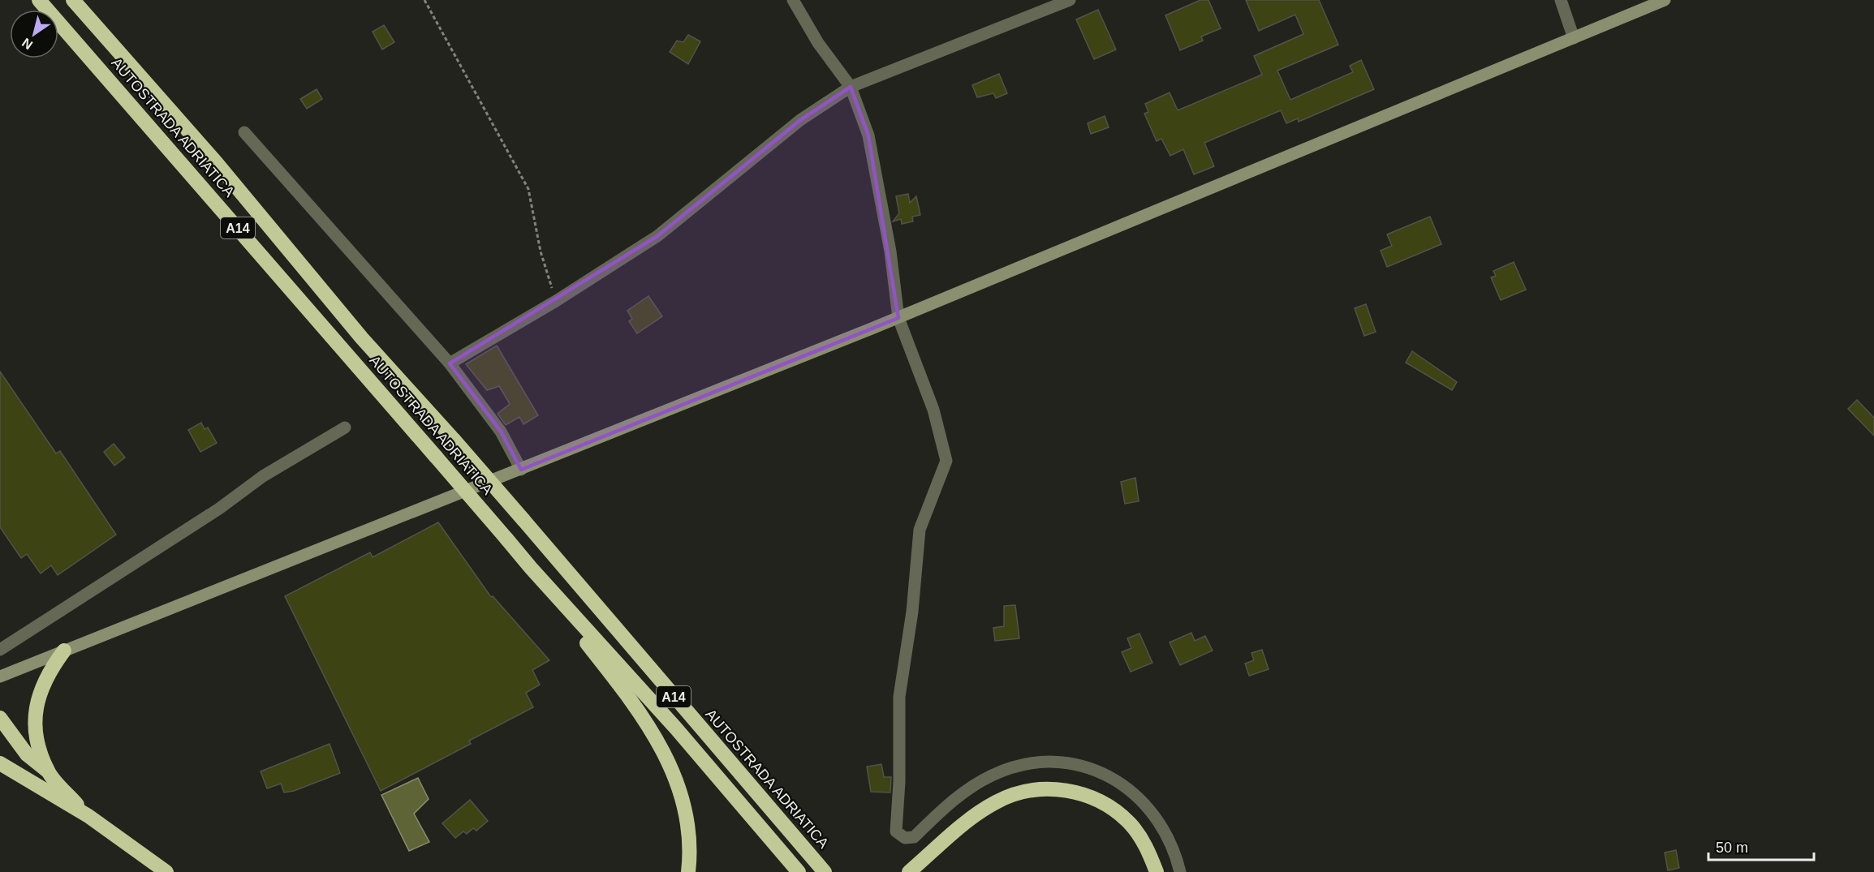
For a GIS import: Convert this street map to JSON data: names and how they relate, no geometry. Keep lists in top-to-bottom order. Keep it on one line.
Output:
{"streets":{"highway":["AUTOSTRADA ADRIATICA","A14"]},"crossings":[["AUTOSTRADA ADRIATICA","A14"]],"scale_bar":"50 m","north":"bottom left"}
